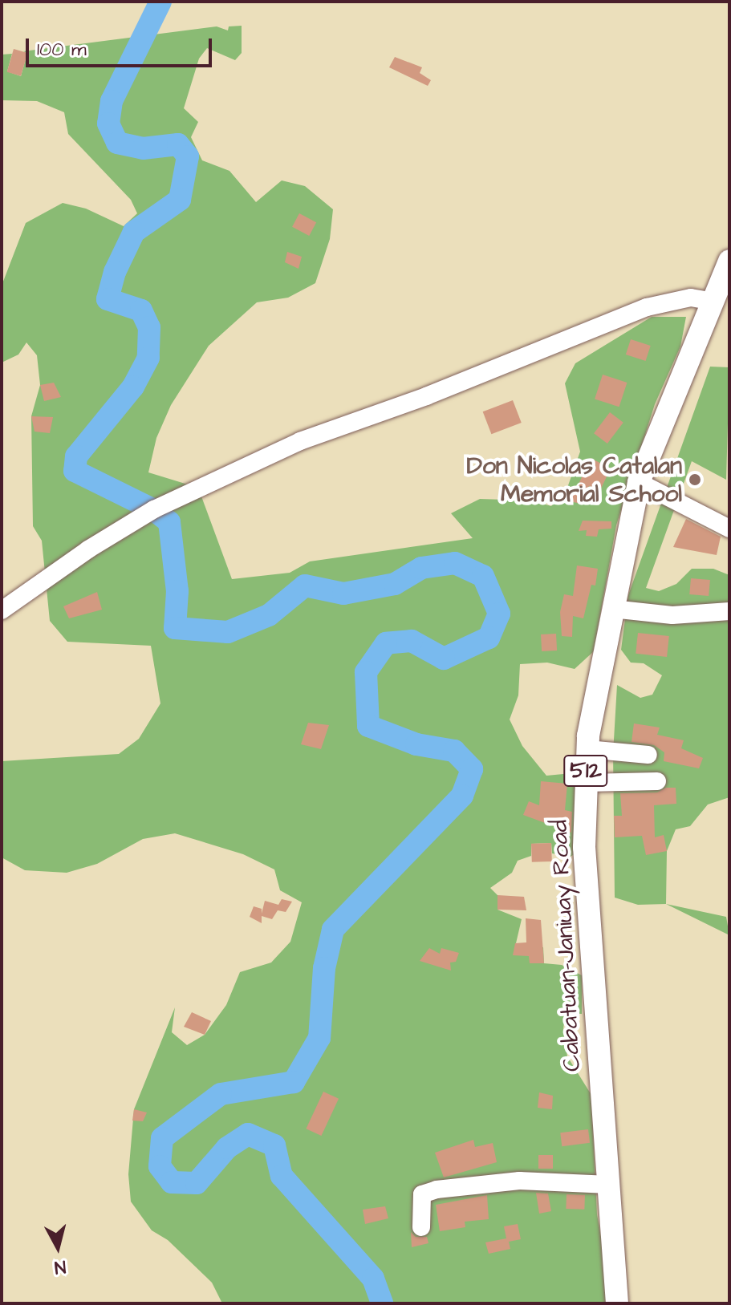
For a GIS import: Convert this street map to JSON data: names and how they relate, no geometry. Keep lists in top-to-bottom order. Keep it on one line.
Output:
{"streets":{"main road":["512","Cabatuan-Janiuay Road"]},"places":["Don Nicolas Catalan Memorial School"],"scale_bar":"100 m","north":"bottom"}
